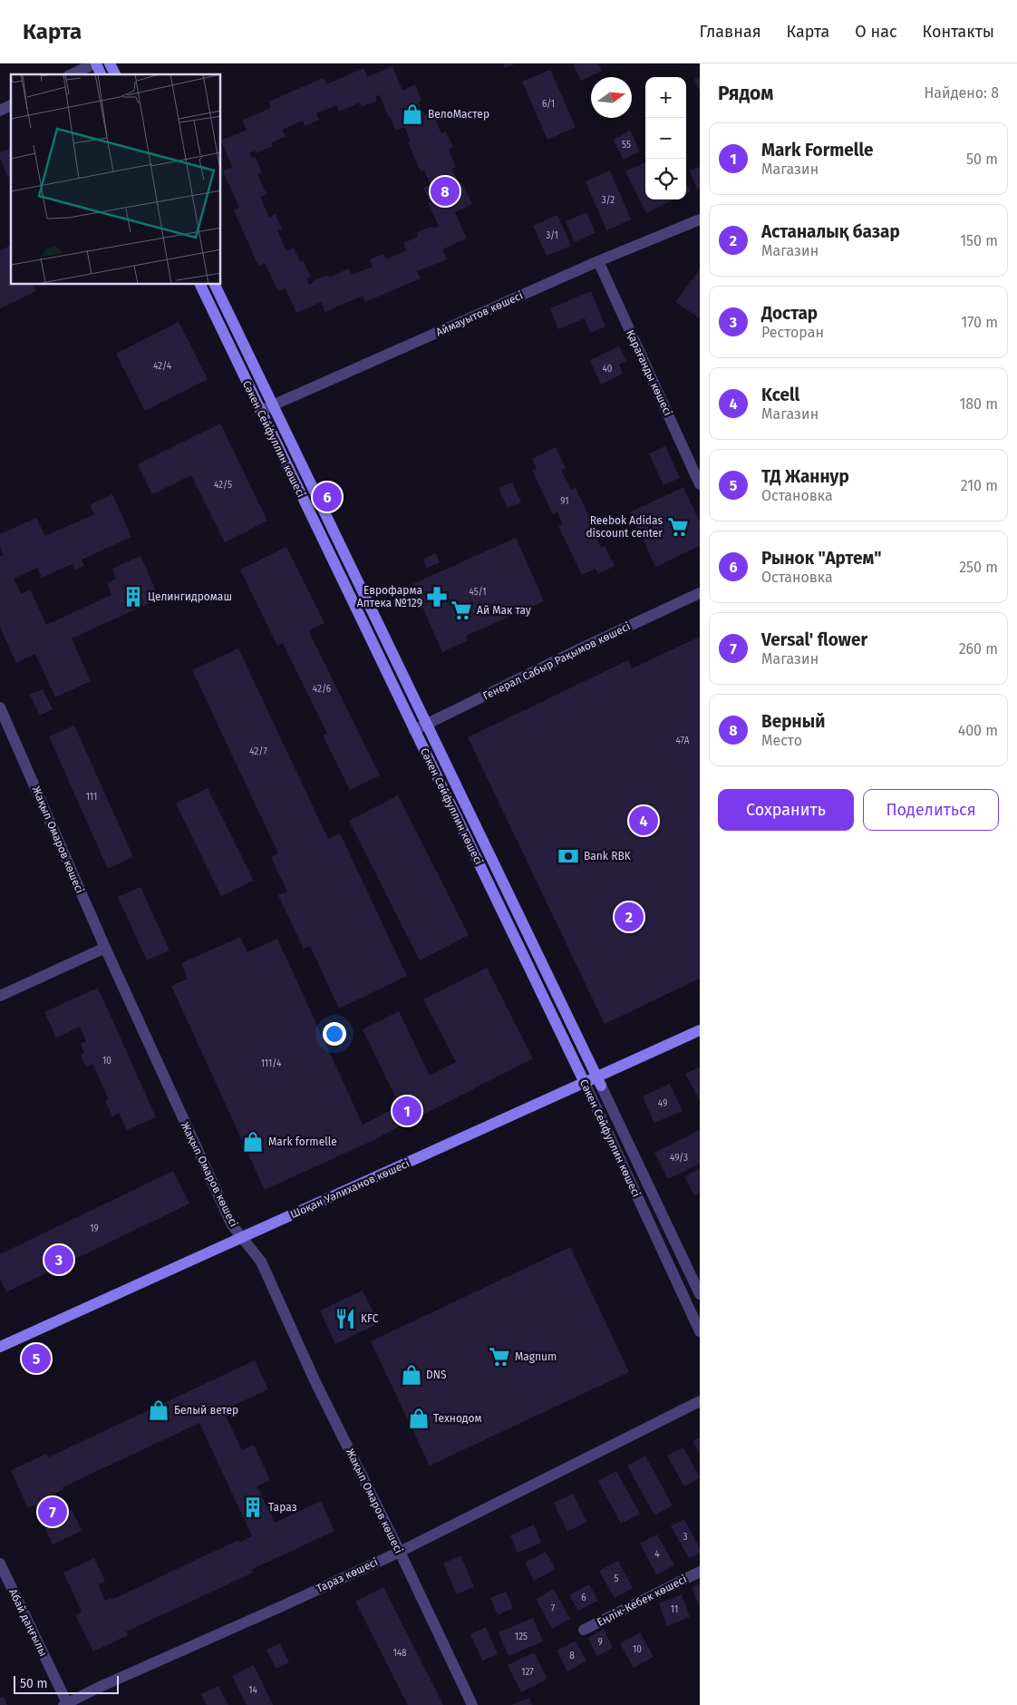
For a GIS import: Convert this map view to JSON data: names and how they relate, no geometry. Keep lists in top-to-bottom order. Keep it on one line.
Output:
{"streets":{"main road":["Сәкен Сейфуллин көшесі","Шоқан Уәлиханов көшесі"],"street":["Аймауытов көшесі","Қарағанды көшесі","Генерал Сабыр Рақымов көшесі","Жақып Омаров көшесі","Тараз көшесі","Еңлік-Кебек көшесі","Абай даңғылы"]},"crossings":[["Аймауытов көшесі","Қарағанды көшесі"],["Аймауытов көшесі","Сәкен Сейфуллин көшесі"],["Сәкен Сейфуллин көшесі","Генерал Сабыр Рақымов көшесі"],["Сәкен Сейфуллин көшесі","Шоқан Уәлиханов көшесі"],["Жақып Омаров көшесі","Шоқан Уәлиханов көшесі"],["Жақып Омаров көшесі","Тараз көшесі"],["Тараз көшесі","Абай даңғылы"]],"places":{"shop":["ВелоМастер","Mark formelle","DNS","Белый ветер","Технодом"],"supermarket":["Reebok Adidas discount center","Ай Мак тау","Magnum"],"building":["Целингидромаш","Тараз"],"pharmacy":["Еврофарма Аптека №129"],"bank":["Bank RBK"],"restaurant":["KFC"]},"house_numbers":["6/1","55","3/2","3/1","42/4","40","42/5","91","45/1","42/6","47А","42/7","111","10","111/4","49","49/3","19","3","4","5","6","7","11","125","9","10","148","8","127","14"],"scale_bar":"50 m","north":"right","page":{"header":"Карта","nav":["Главная","Карта","О нас","Контакты"],"heading":["Рядом","Найдено: 8"],"map_buttons":["+","−"],"list":[{"mark":"1","name":"Mark Formelle","note":"Магазин","value":"50 m"},{"mark":"2","name":"Астаналық базар","note":"Магазин","value":"150 m"},{"mark":"3","name":"Достар","note":"Ресторан","value":"170 m"},{"mark":"4","name":"Kcell","note":"Магазин","value":"180 m"},{"mark":"5","name":"ТД Жаннур","note":"Остановка","value":"210 m"},{"mark":"6","name":"Рынок \"Артем\"","note":"Остановка","value":"250 m"},{"mark":"7","name":"Versal' flower","note":"Магазин","value":"260 m"},{"mark":"8","name":"Верный","note":"Место","value":"400 m"}],"pins":["8","6","4","2","1","3","5","7"],"buttons":["Сохранить","Поделиться"],"scale":"50 m"}}
